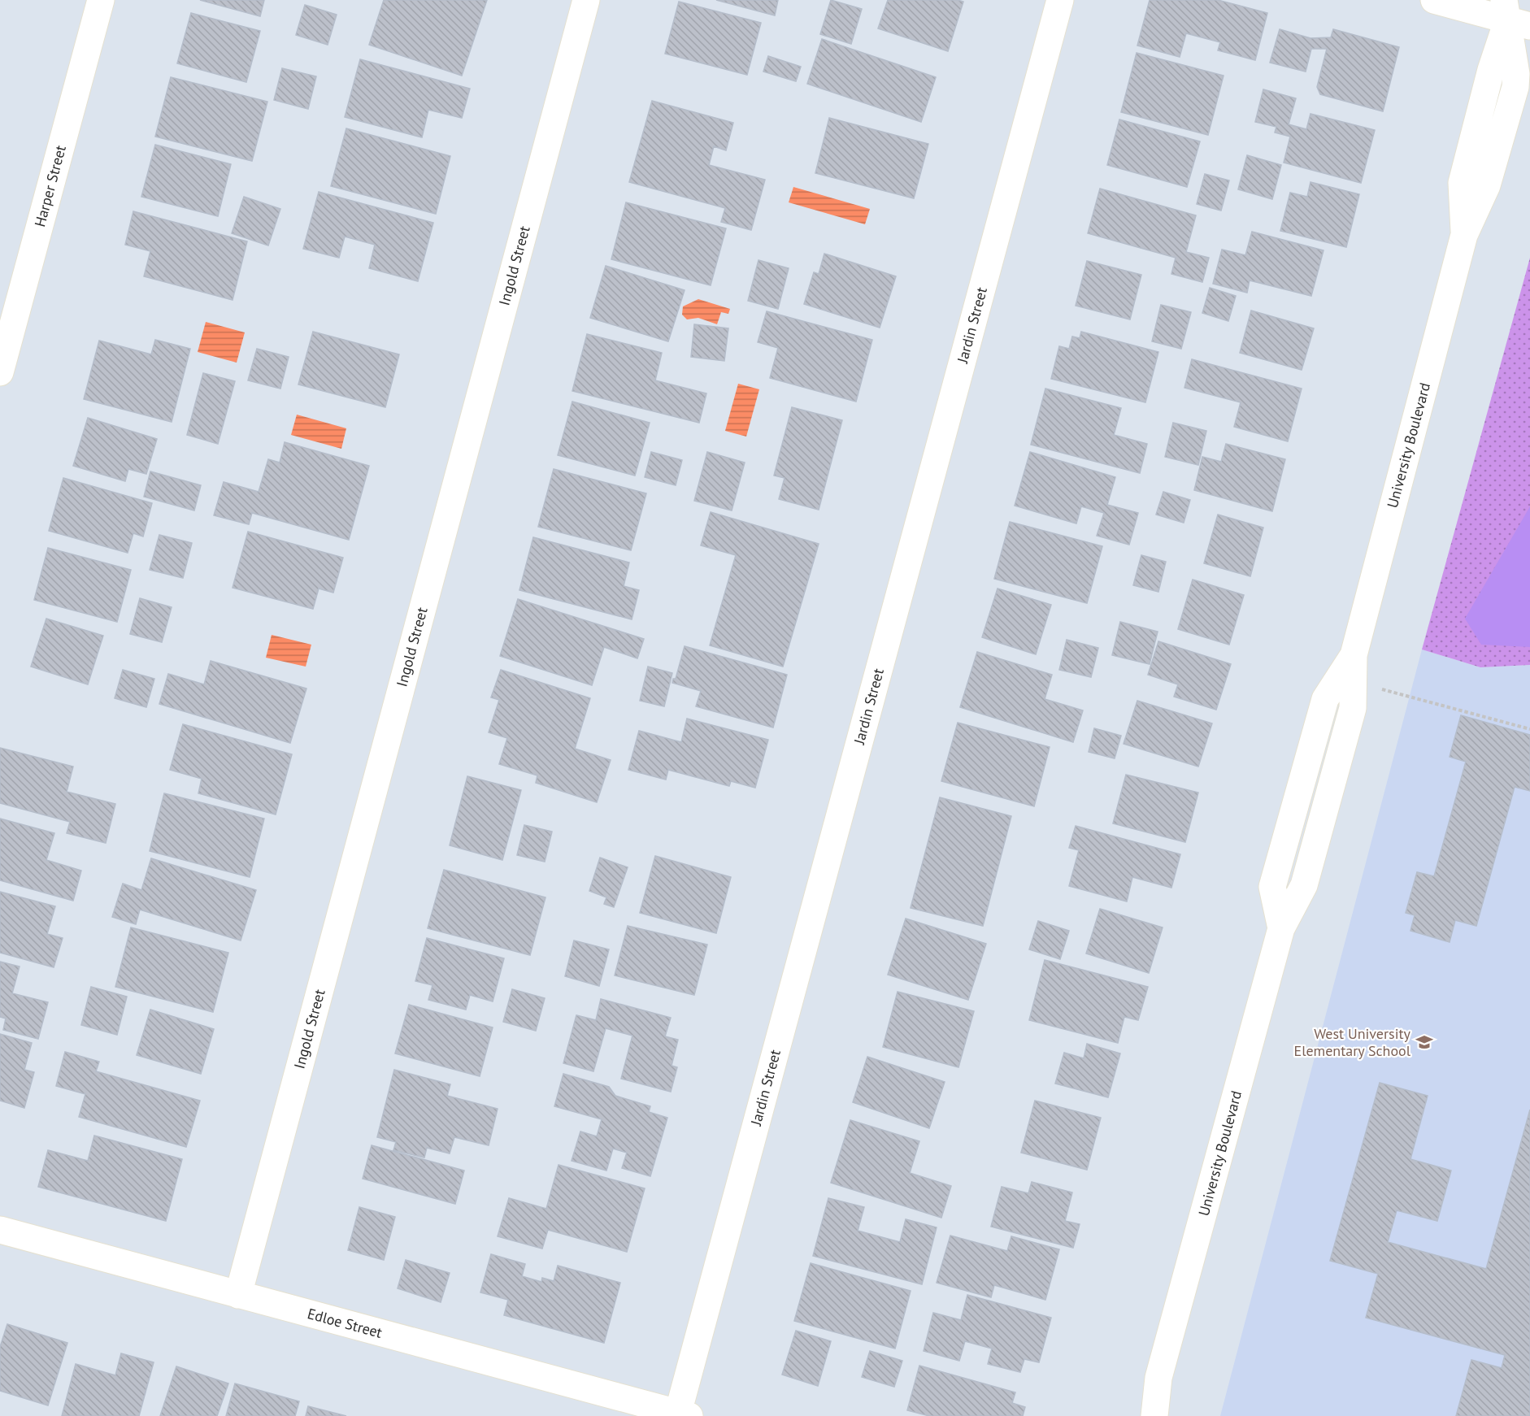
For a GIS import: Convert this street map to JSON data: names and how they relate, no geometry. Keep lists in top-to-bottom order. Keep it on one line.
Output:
{"streets":{"street":["Harper Street","Ingold Street","Jardin Street","University Boulevard","Edloe Street"]},"crossings":[["Ingold Street","Edloe Street"],["Jardin Street","Edloe Street"]],"places":{"school or university":["West University Elementary School"]}}
